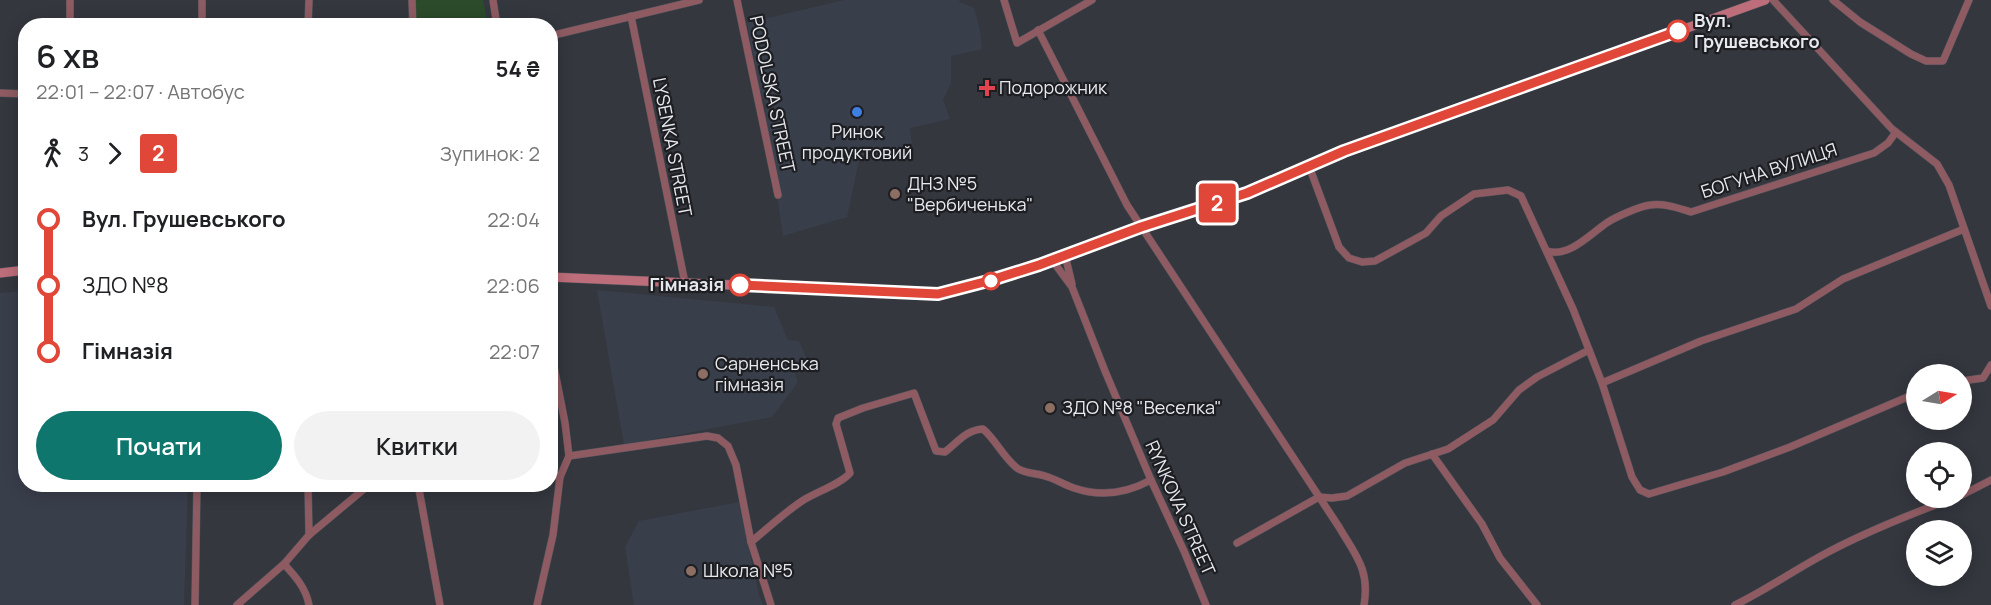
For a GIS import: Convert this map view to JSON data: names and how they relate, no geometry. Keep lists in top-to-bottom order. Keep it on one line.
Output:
{"streets":{"street":["PODOLSKA STREET","LYSENKA STREET","БОГУНА ВУЛИЦЯ","RYNKOVA STREET"]},"places":{"other":["Вул. Грушевського","Ринок продуктовий","ДНЗ №5 \"Вербиченька\"","Гімназія","Сарненська гімназія","ЗДО №8 \"Веселка\"","Школа №5"],"health":["Подорожник"]},"lines":["bus line 2"],"north":"right","page":{"on_map":"2","heading":["6 хв","22:01 – 22:07 · Автобус","54 ₴"],"legs":["3","2","Зупинок: 2"],"list":[{"name":"Вул. Грушевського","value":"22:04"},{"name":"ЗДО №8","value":"22:06"},{"name":"Гімназія","value":"22:07"}],"buttons":["Почати","Квитки"]}}
